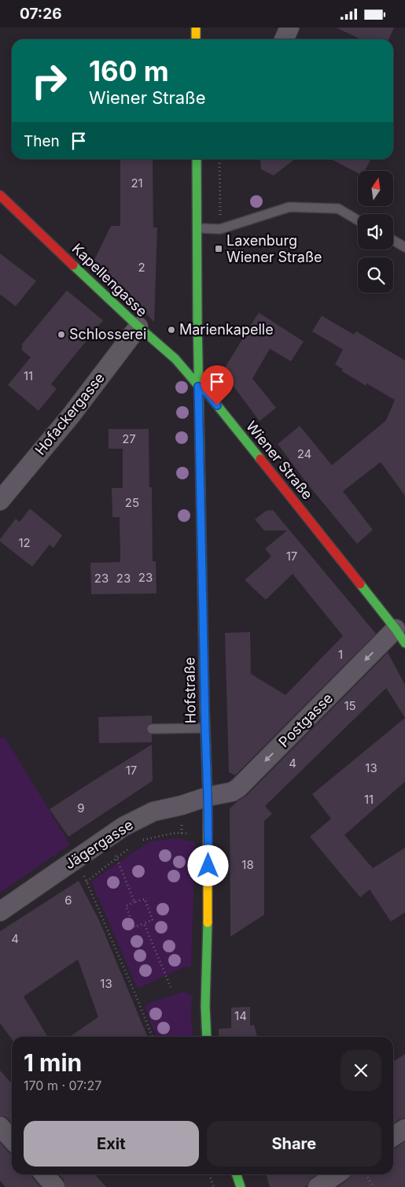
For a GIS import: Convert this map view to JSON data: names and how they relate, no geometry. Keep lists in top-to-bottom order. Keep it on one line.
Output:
{"streets":{"main road":["Kapellengasse","Wiener Straße","Hofstraße"],"street":["Hofackergasse","Postgasse","Jägergasse"]},"crossings":[["Kapellengasse","Hofackergasse"],["Kapellengasse","Wiener Straße"],["Kapellengasse","Hofstraße"],["Wiener Straße","Hofstraße"],["Wiener Straße","Postgasse"],["Hofstraße","Postgasse"],["Hofstraße","Jägergasse"],["Postgasse","Jägergasse"]],"one_way":["Postgasse"],"places":{"transit":["Laxenburg Wiener Straße"],"other":["Marienkapelle","Schlosserei"]},"house_numbers":["21","2","11","27","24","25","12","17","23","23","23","1","15","4","13","17","11","9","18","6","4","13","14"],"north":"top","page":{"status":"07:26","turn":["160 m","Wiener Straße"],"then":"Then","heading":["1 min","170 m · 07:27"],"buttons":["Exit","Share"]}}
